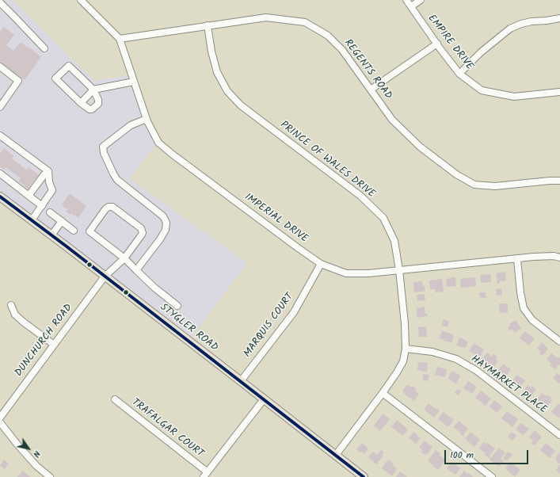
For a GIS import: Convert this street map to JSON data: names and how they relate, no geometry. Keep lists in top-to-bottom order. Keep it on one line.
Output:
{"streets":{"main road":["STYGLER ROAD"],"street":["EMPIRE DRIVE","REGENTS ROAD","PRINCE OF WALES DRIVE","IMPERIAL DRIVE","MARQUIS COURT","DUNCHURCH ROAD","HAYMARKET PLACE","TRAFALGAR COURT"]},"crossings":[["REGENTS ROAD","PRINCE OF WALES DRIVE"],["REGENTS ROAD","IMPERIAL DRIVE"],["PRINCE OF WALES DRIVE","IMPERIAL DRIVE"],["PRINCE OF WALES DRIVE","STYGLER ROAD"],["PRINCE OF WALES DRIVE","HAYMARKET PLACE"],["IMPERIAL DRIVE","MARQUIS COURT"],["MARQUIS COURT","STYGLER ROAD"],["STYGLER ROAD","DUNCHURCH ROAD"]],"scale_bar":"100 m","north":"bottom right"}
